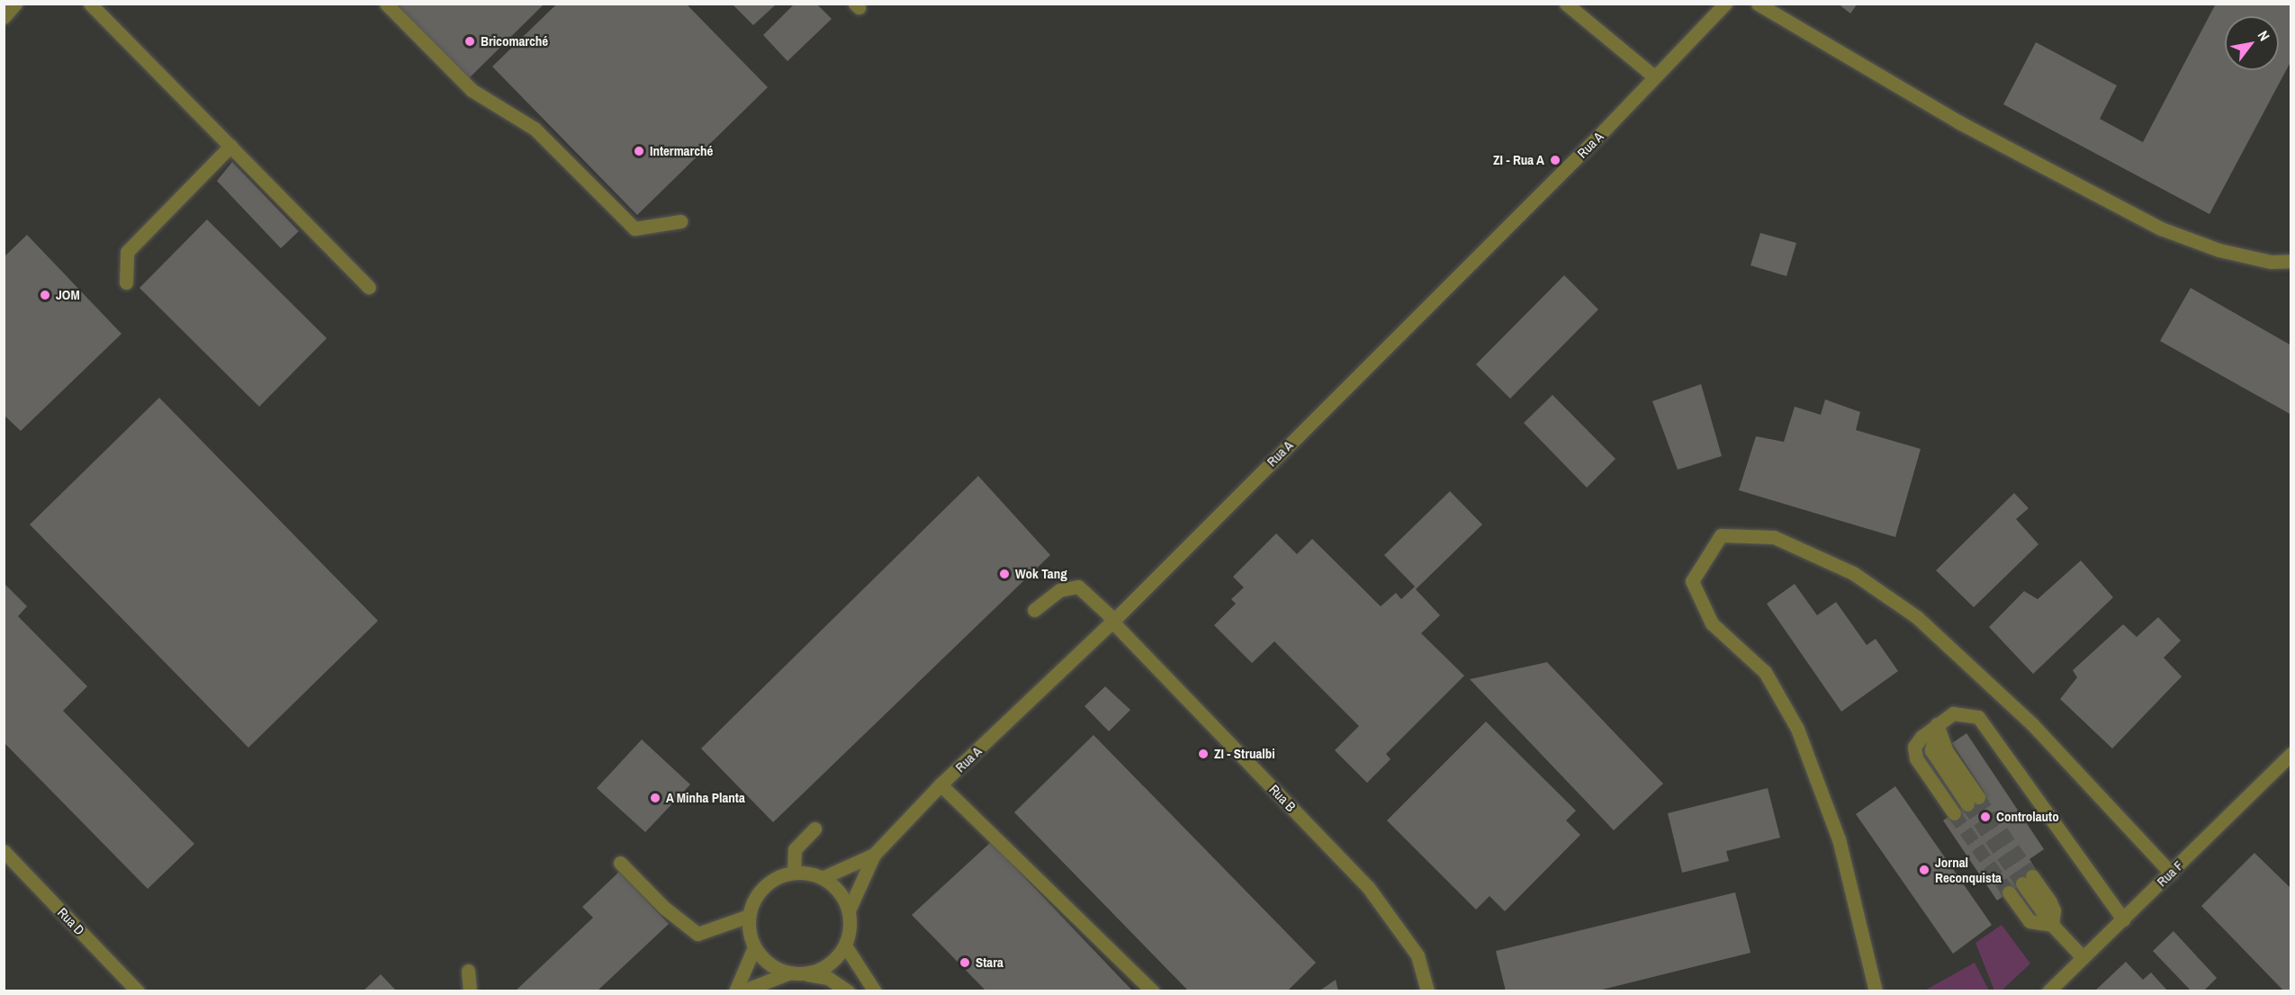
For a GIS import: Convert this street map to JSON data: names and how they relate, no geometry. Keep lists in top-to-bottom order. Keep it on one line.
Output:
{"streets":{"street":["Rua A","Rua B","Rua F","Rua D"]},"crossings":[["Rua A","Rua B"]],"places":["Bricomarché","Intermarché","ZI - Rua A","JOM","Wok Tang","ZI - Strualbi","A Minha Planta","Controlauto","Jornal Reconquista","Stara"],"north":"top right"}
